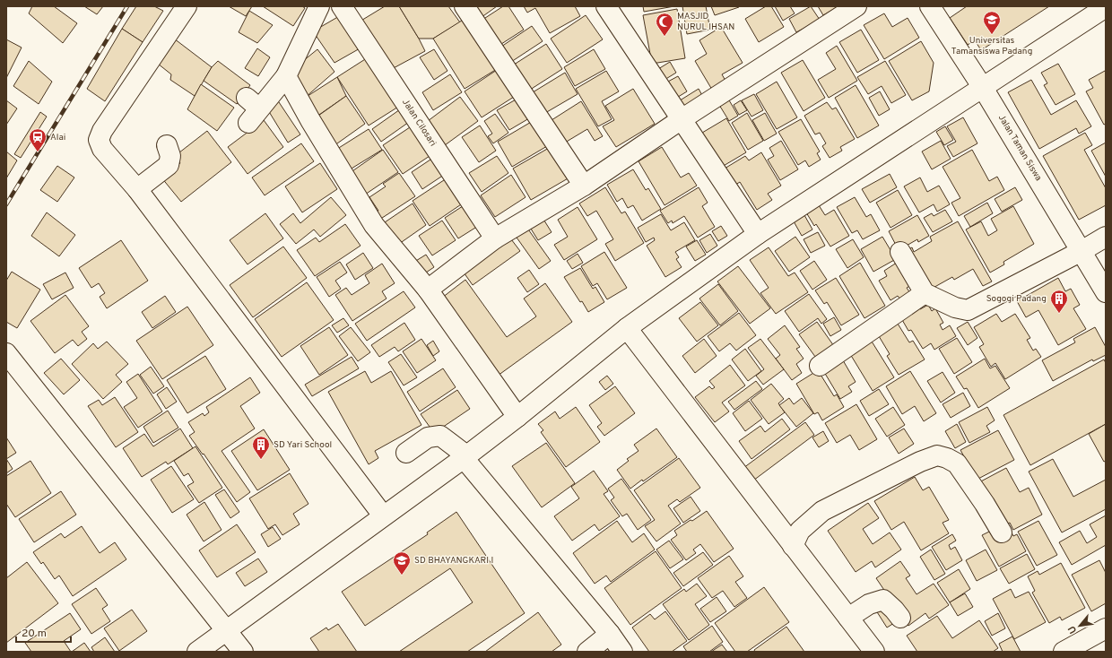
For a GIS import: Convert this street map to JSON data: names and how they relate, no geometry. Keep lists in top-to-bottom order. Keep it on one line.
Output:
{"streets":{"street":["Jalan Cilosari","Jalan Taman Siswa"]},"places":{"school or university":["Universitas Tamansiswa Padang","SD BHAYANGKARI I"],"mosque":["MASJID NURUL IHSAN"],"station":["Alai"],"building":["Sogogi Padang","SD Yari School"]},"scale_bar":"20 m","north":"bottom left"}
